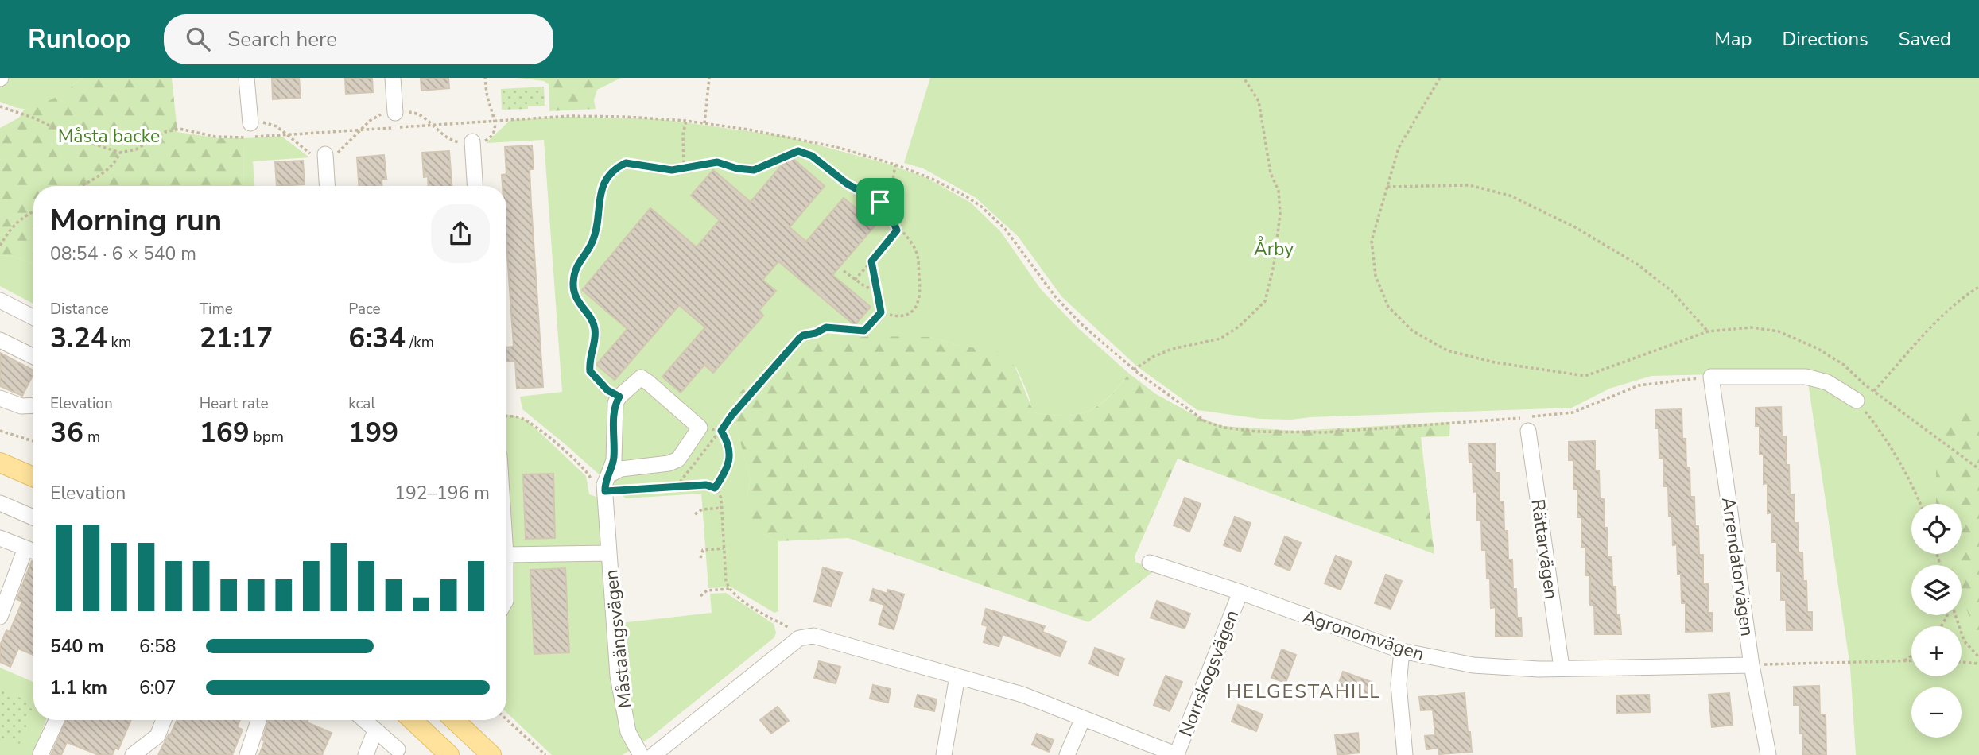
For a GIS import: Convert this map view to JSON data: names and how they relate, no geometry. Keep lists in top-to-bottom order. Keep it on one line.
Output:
{"streets":{"street":["Rättarvägen","Arrendatorvägen","Agronomvägen","Måstaängsvägen","Norrskogsvägen"]},"crossings":[["Rättarvägen","Agronomvägen"],["Arrendatorvägen","Agronomvägen"],["Agronomvägen","Norrskogsvägen"]],"districts":["HELGESTAHILL"],"parks":["Måsta backe","Årby"],"page":{"header":"Runloop","search":"Search here","nav":["Map","Directions","Saved"],"heading":["Morning run","08:54 · 6 × 540 m"],"stats":[["Distance","3.24 km"],["Time","21:17"],["Pace","6:34 /km"],["Elevation","36 m"],["Heart rate","169 bpm"],["kcal","199"]],"chart":["Elevation","192–196 m"],"map_buttons":["+","−"],"list":[{"name":"540 m","note":"6:58"},{"name":"1.1 km","note":"6:07"}]}}
